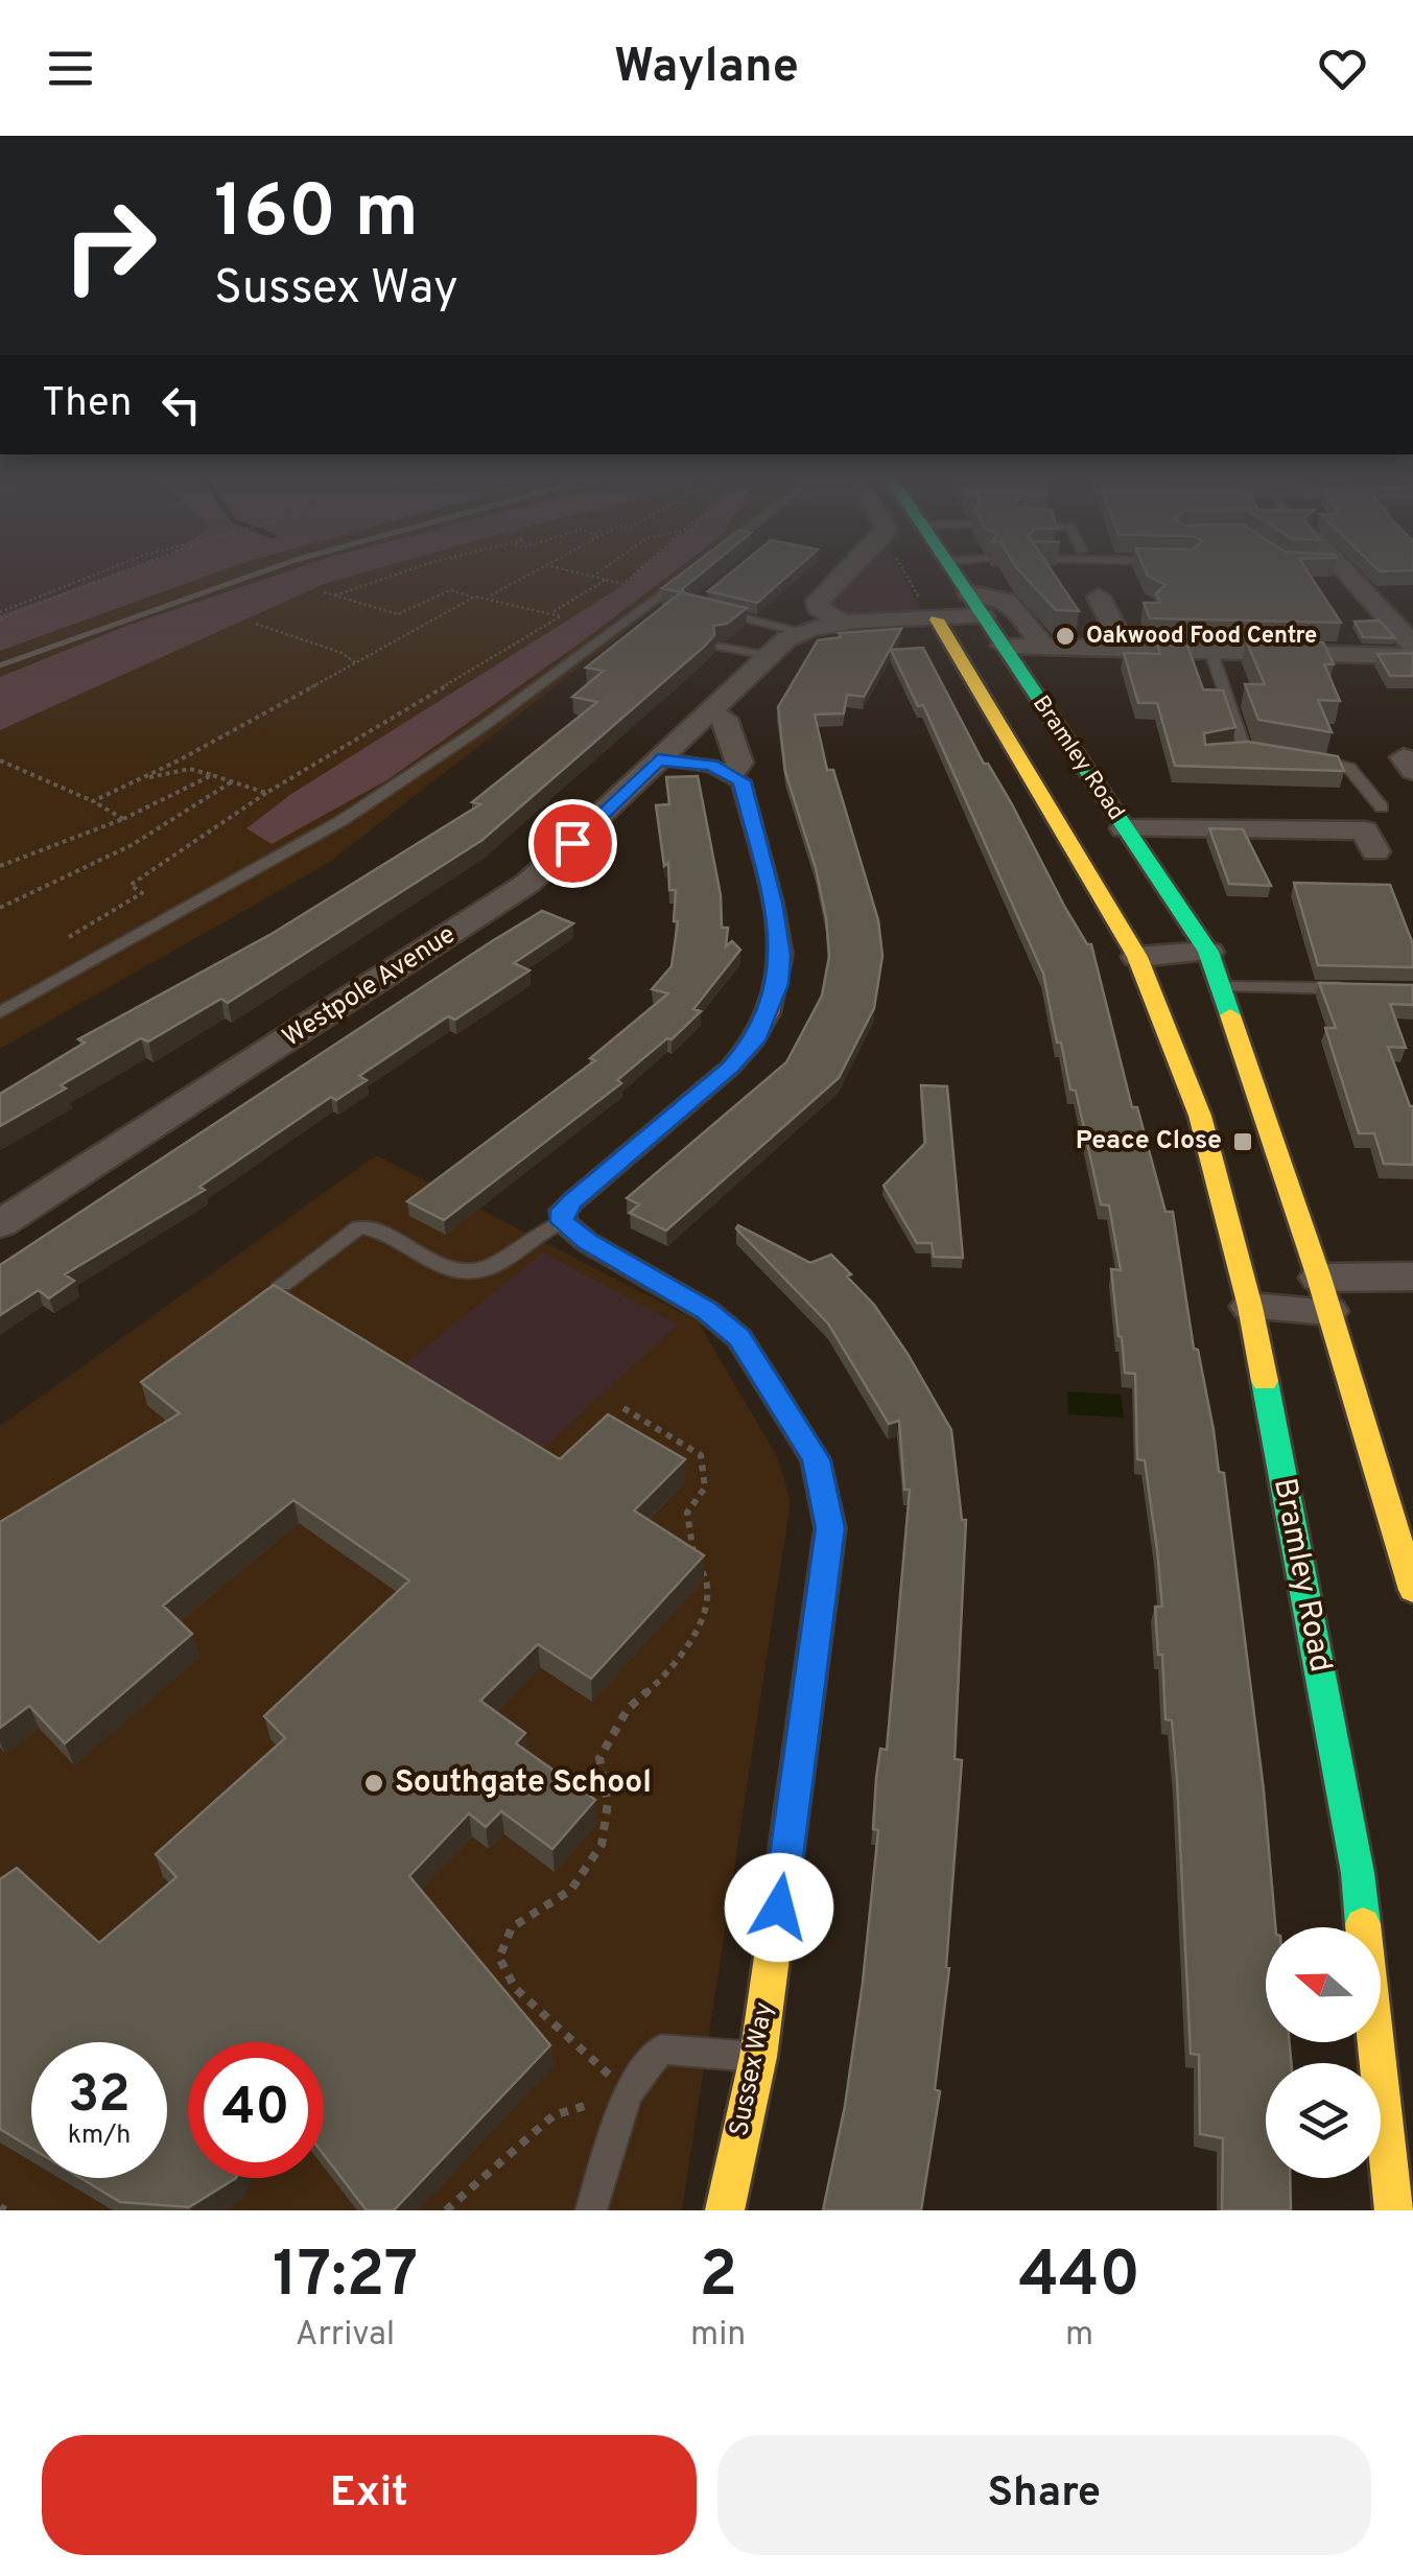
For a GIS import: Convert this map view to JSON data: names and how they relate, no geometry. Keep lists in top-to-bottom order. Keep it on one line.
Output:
{"streets":{"street":["Bramley Road","Westpole Avenue","Sussex Way"]},"places":{"other":["Oakwood Food Centre","Southgate School"],"transit":["Peace Close"]},"north":"left","page":{"header":"Waylane","turn":["160 m","Sussex Way"],"then":"Then","speed":"32 km/h","limit":"40","eta":["17:27","Arrival","2","min","440","m"],"buttons":["Exit","Share"]}}
